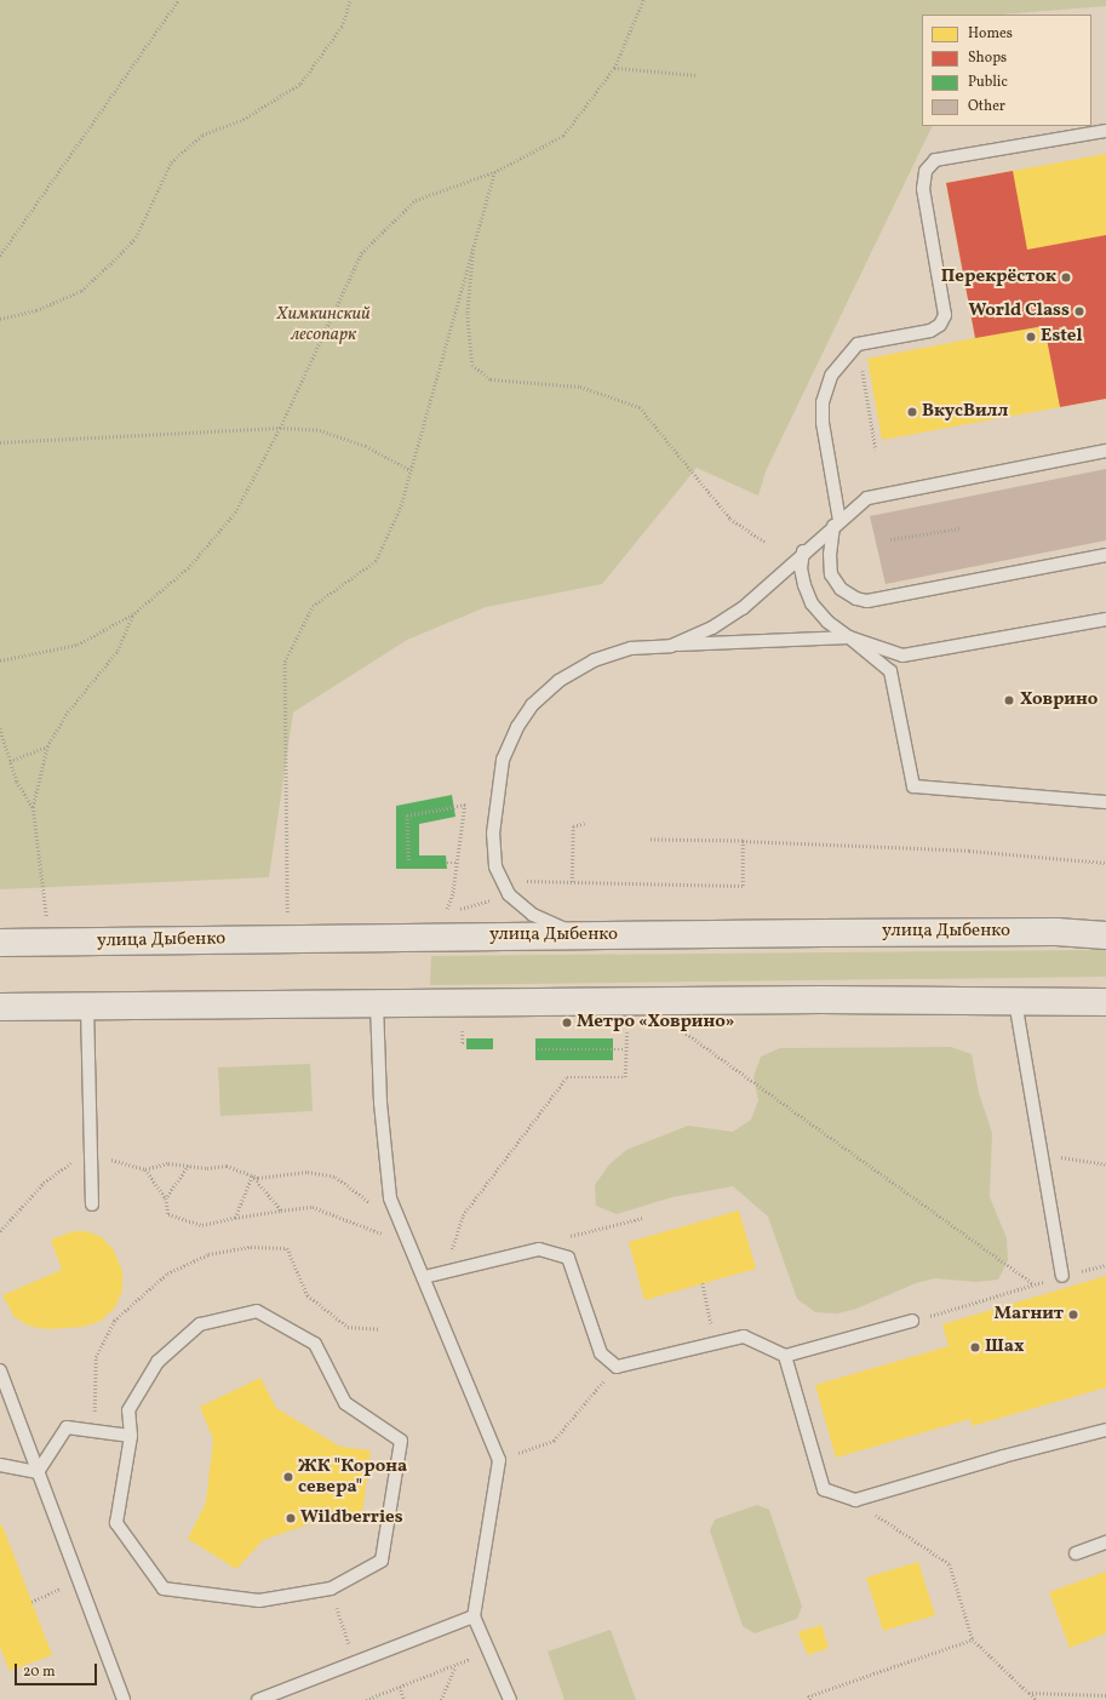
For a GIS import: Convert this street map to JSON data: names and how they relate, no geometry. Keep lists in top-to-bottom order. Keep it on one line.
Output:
{"streets":{"main road":["улица Дыбенко"]},"parks":["Химкинский лесопарк"],"places":["Перекрёсток","World Class","Estel","ВкусВилл","Ховрино","Метро «Ховрино»","Магнит","Шах","ЖК \"Корона севера\"","Wildberries"],"legend":["Homes","Shops","Public","Other"],"scale_bar":"20 m"}
